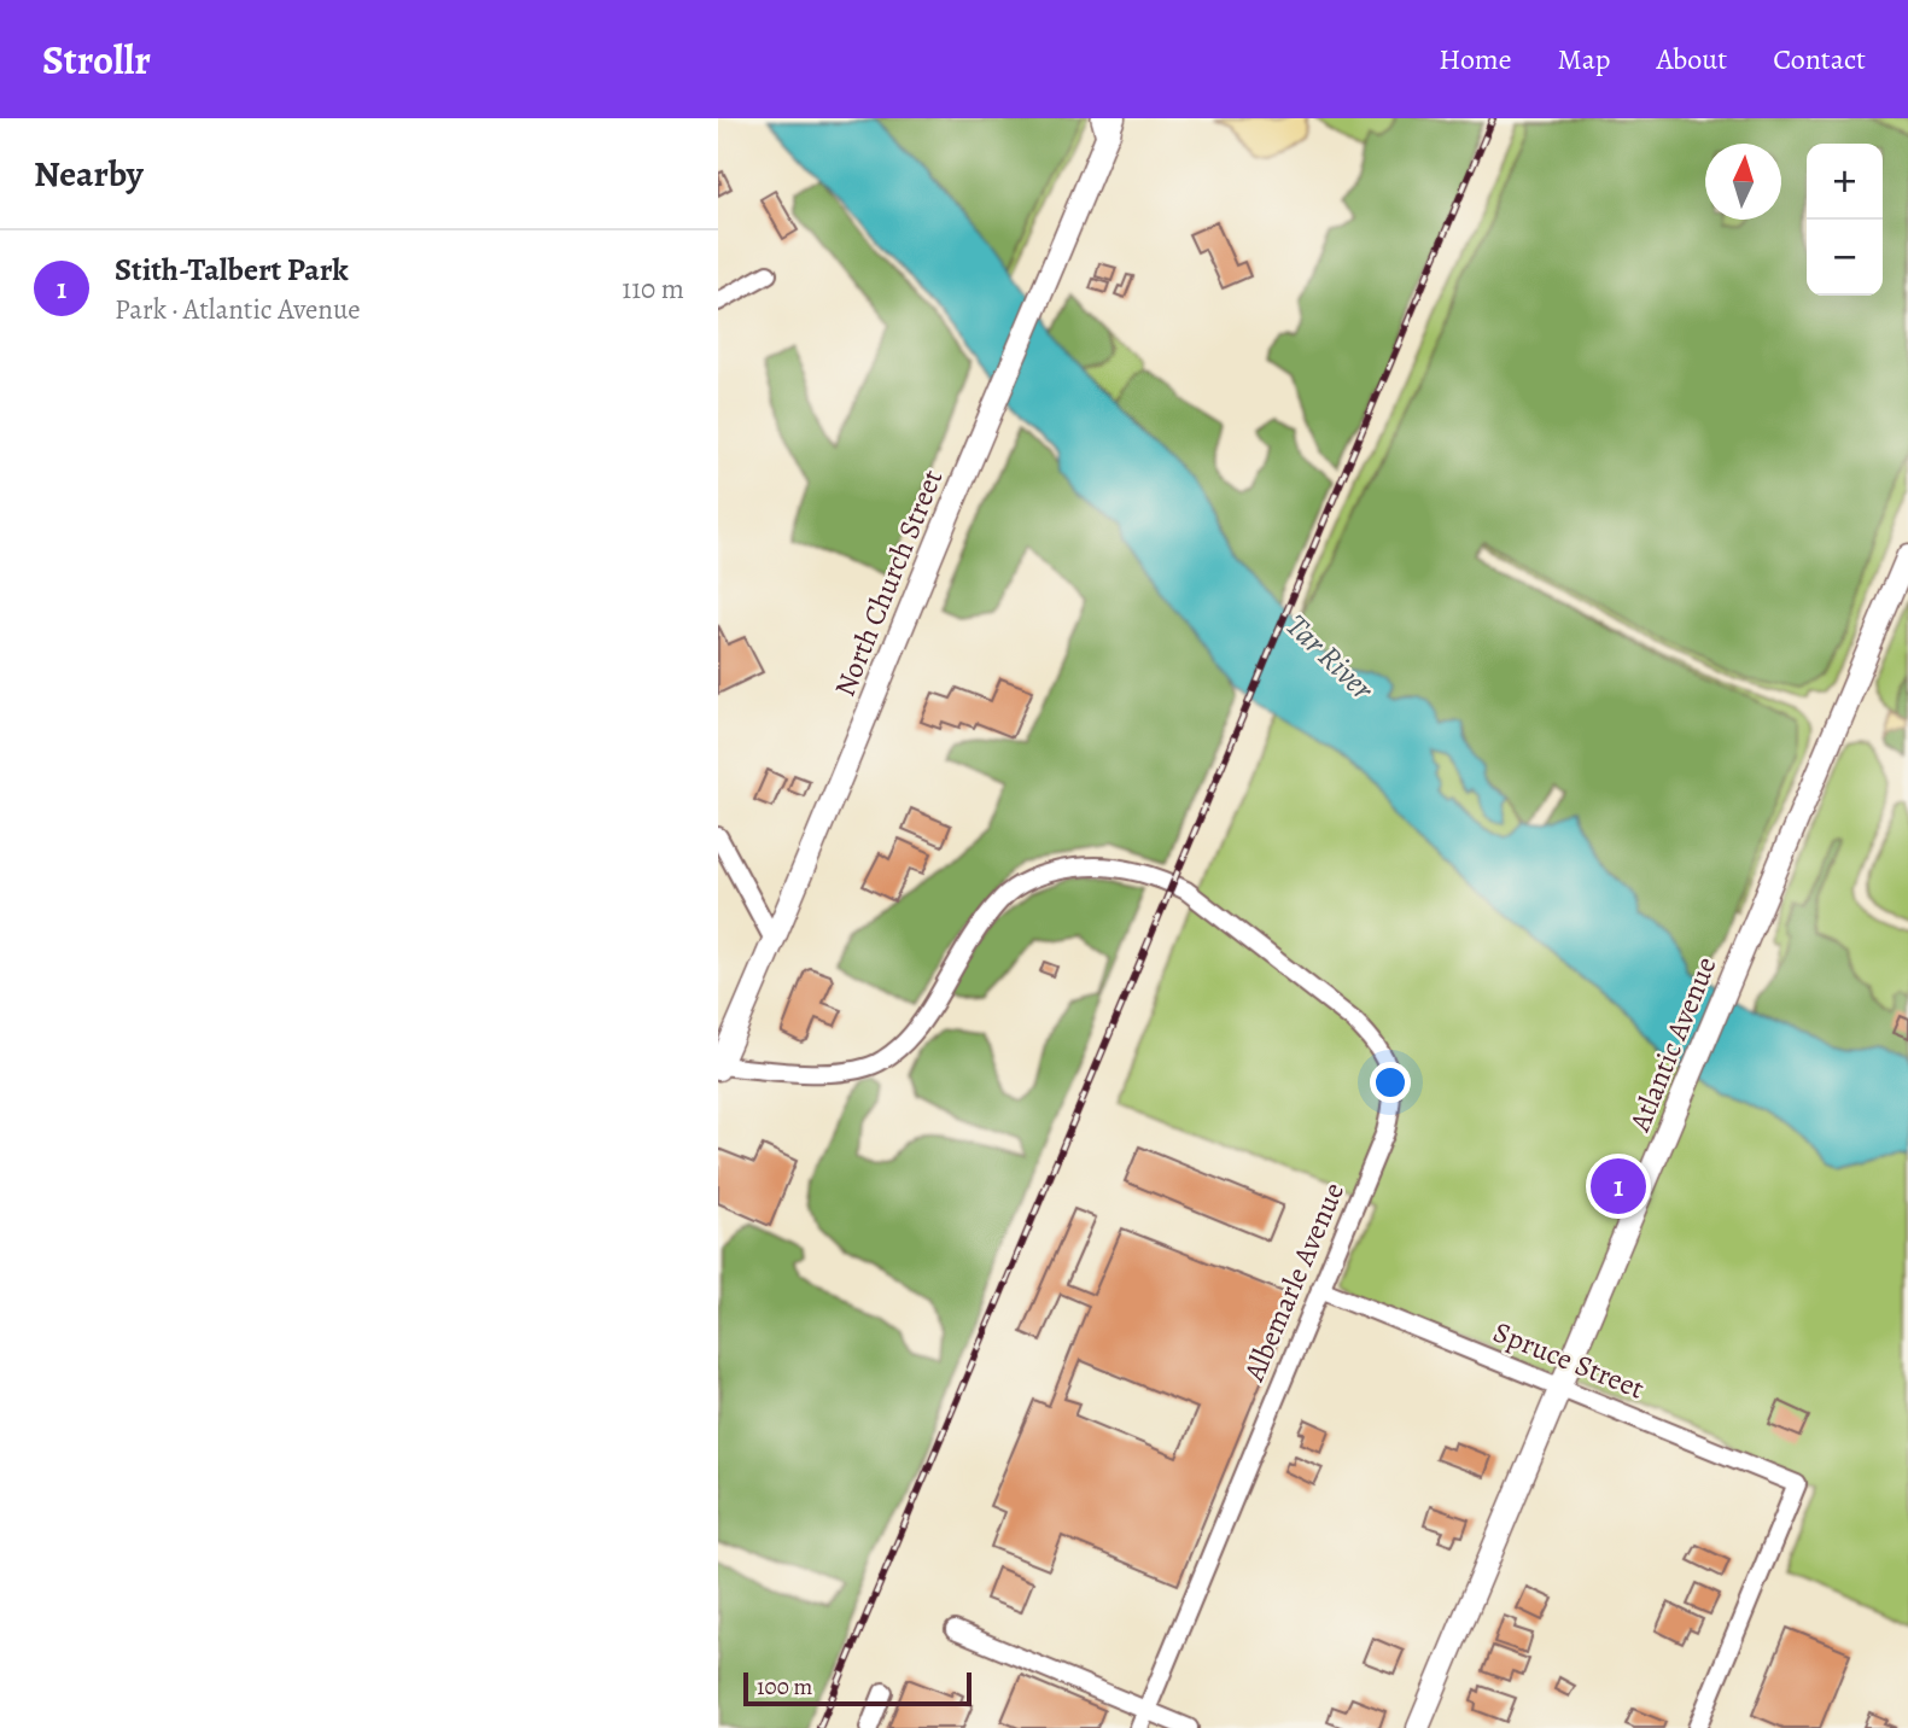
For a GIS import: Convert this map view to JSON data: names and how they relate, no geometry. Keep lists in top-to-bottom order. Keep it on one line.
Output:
{"streets":{"main road":["North Church Street","Atlantic Avenue"],"street":["Albemarle Avenue","Spruce Street"]},"crossings":[["North Church Street","Albemarle Avenue"],["Atlantic Avenue","Spruce Street"],["Albemarle Avenue","Spruce Street"]],"water":["Tar River"],"scale_bar":"100 m","north":"top","page":{"header":"Strollr","nav":["Home","Map","About","Contact"],"heading":"Nearby","map_buttons":["+","−"],"list":[{"mark":"1","name":"Stith-Talbert Park","note":"Park · Atlantic Avenue","value":"110 m"}],"pins":"1","scale":"100 m"}}
